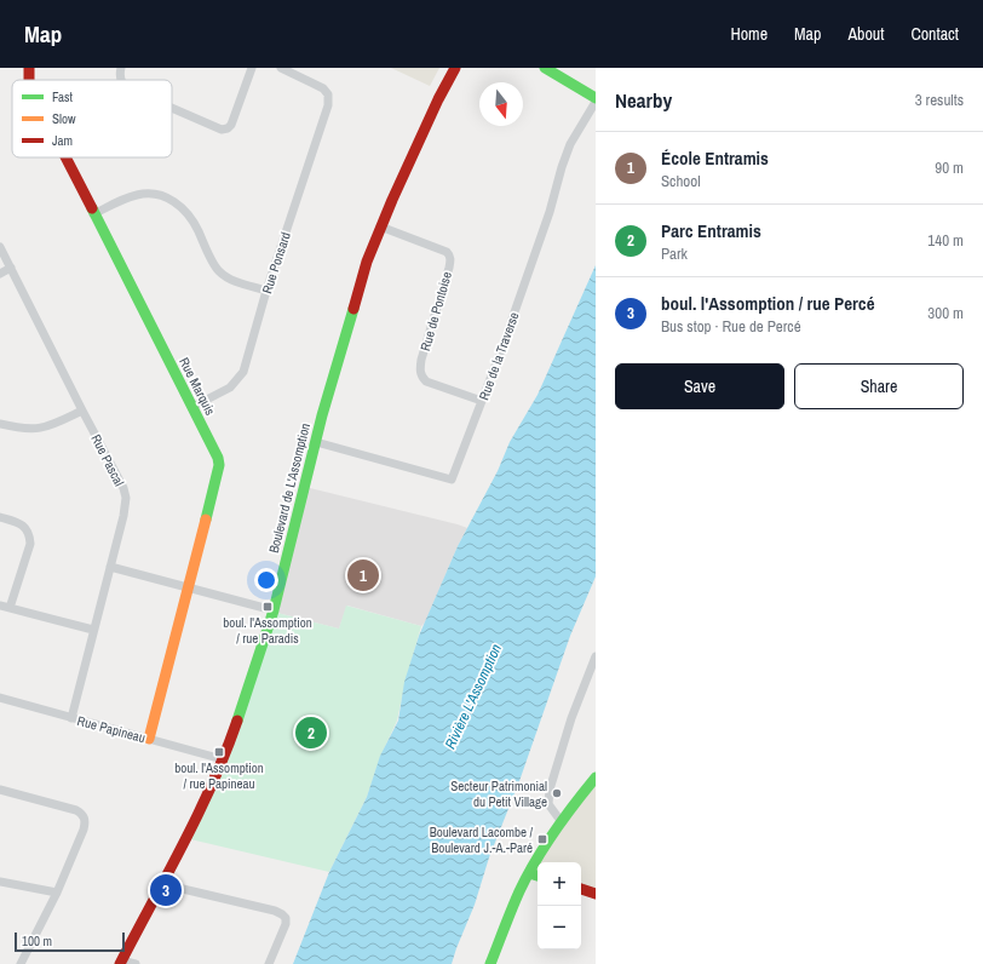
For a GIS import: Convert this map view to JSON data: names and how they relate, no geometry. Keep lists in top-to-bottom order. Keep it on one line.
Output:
{"streets":{"street":["Rue Ponsard","Rue de Pontoise","Rue de la Traverse","Rue Marquis","Rue Pascal","Boulevard de L'Assomption","Rue Papineau"]},"crossings":[["Rue Ponsard","Rue Marquis"],["Rue de Pontoise","Rue de la Traverse"],["Rue de Pontoise","Boulevard de L'Assomption"],["Rue de la Traverse","Boulevard de L'Assomption"],["Rue Marquis","Rue Papineau"],["Rue Pascal","Rue Papineau"],["Boulevard de L'Assomption","Rue Papineau"]],"water":["Rivière L'Assomption"],"places":{"transit":["boul. l'Assomption / rue Paradis","boul. l'Assomption / rue Papineau","Boulevard Lacombe / Boulevard J.-A.-Paré"],"other":["Secteur Patrimonial du Petit Village"]},"legend":["Fast","Slow","Jam"],"scale_bar":"100 m","north":"bottom","page":{"header":"Map","nav":["Home","Map","About","Contact"],"heading":["Nearby","3 results"],"list":[{"mark":"1","name":"École Entramis","note":"School","value":"90 m"},{"mark":"2","name":"Parc Entramis","note":"Park","value":"140 m"},{"mark":"3","name":"boul. l'Assomption / rue Percé","note":"Bus stop · Rue de Percé","value":"300 m"}],"buttons":["Save","Share"],"pins":["1","2","3"],"map_buttons":["+","−"],"scale":"100 m"}}
